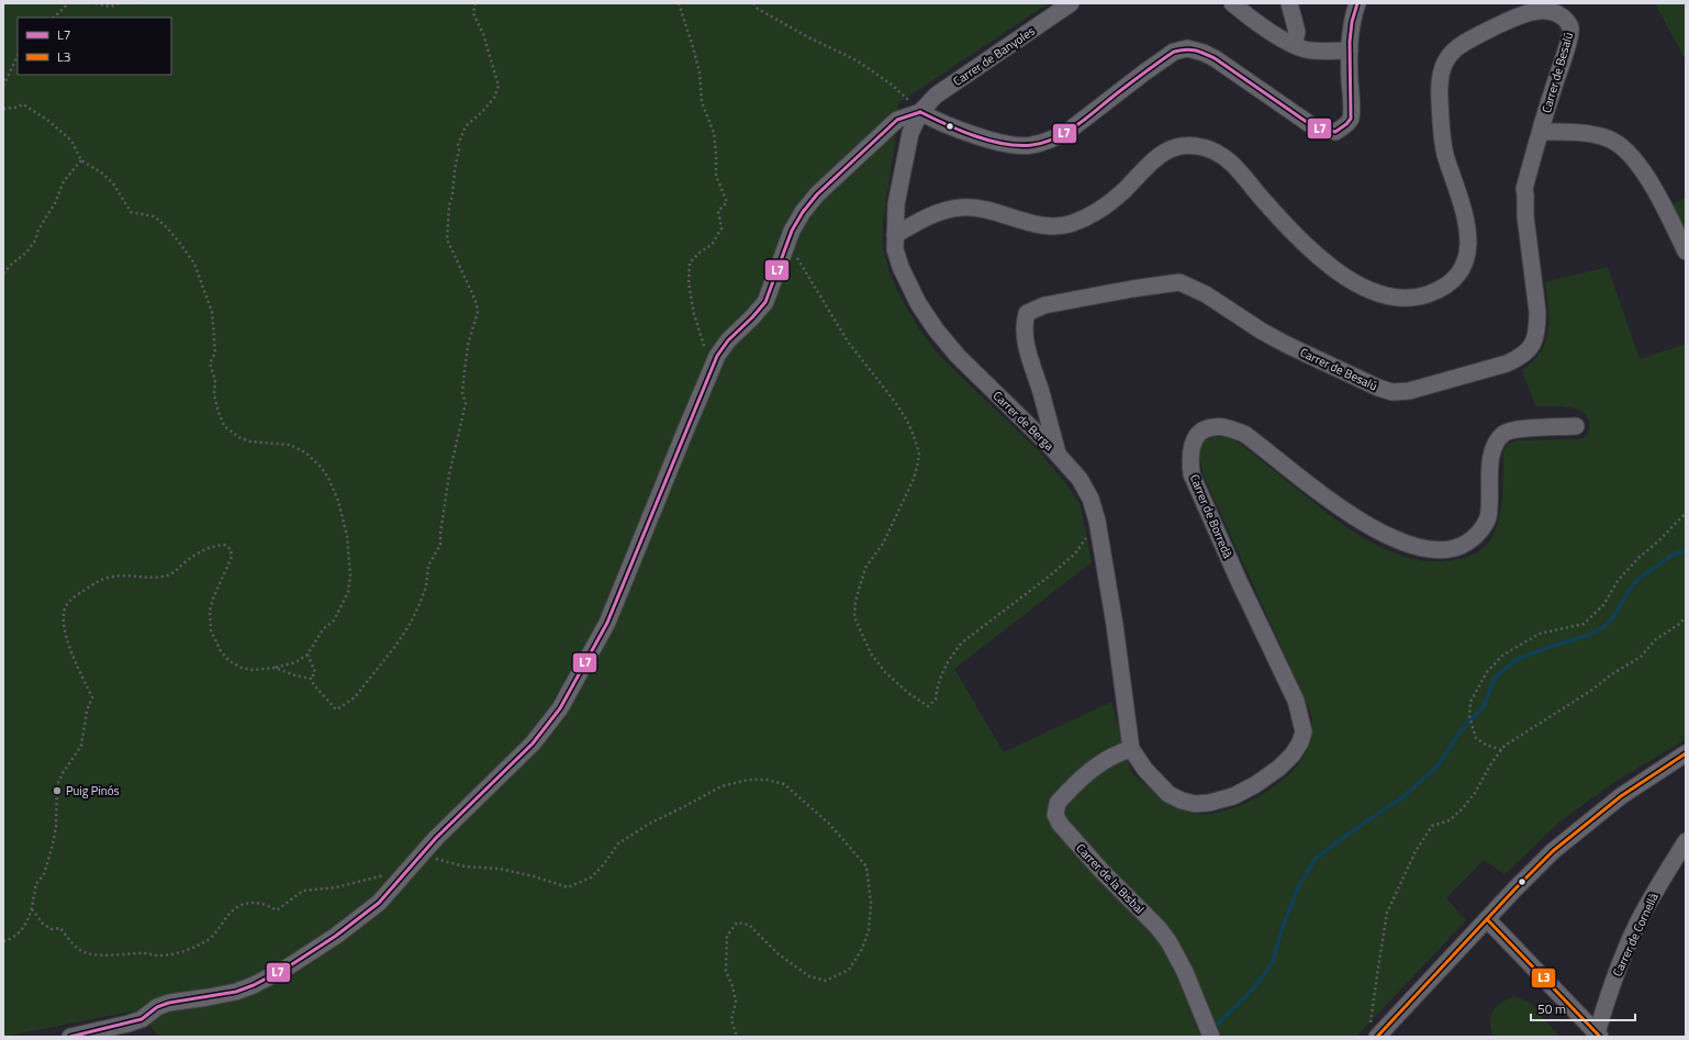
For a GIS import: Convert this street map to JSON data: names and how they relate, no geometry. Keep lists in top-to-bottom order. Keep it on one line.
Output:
{"streets":{"street":["Carrer de Banyoles","Carrer de Besalú","Carrer de Berga","Carrer de Borredà","Carrer de la Bisbal","Carrer de Cornellà"]},"crossings":[["Carrer de Banyoles","Carrer de Berga"],["Carrer de Besalú","Carrer de Berga"],["Carrer de Berga","Carrer de Borredà"],["Carrer de Berga","Carrer de la Bisbal"],["Carrer de Borredà","Carrer de la Bisbal"]],"places":["Puig Pinós"],"lines":["transit line L7","transit line L3"],"legend":["L7","L3"],"scale_bar":"50 m"}
